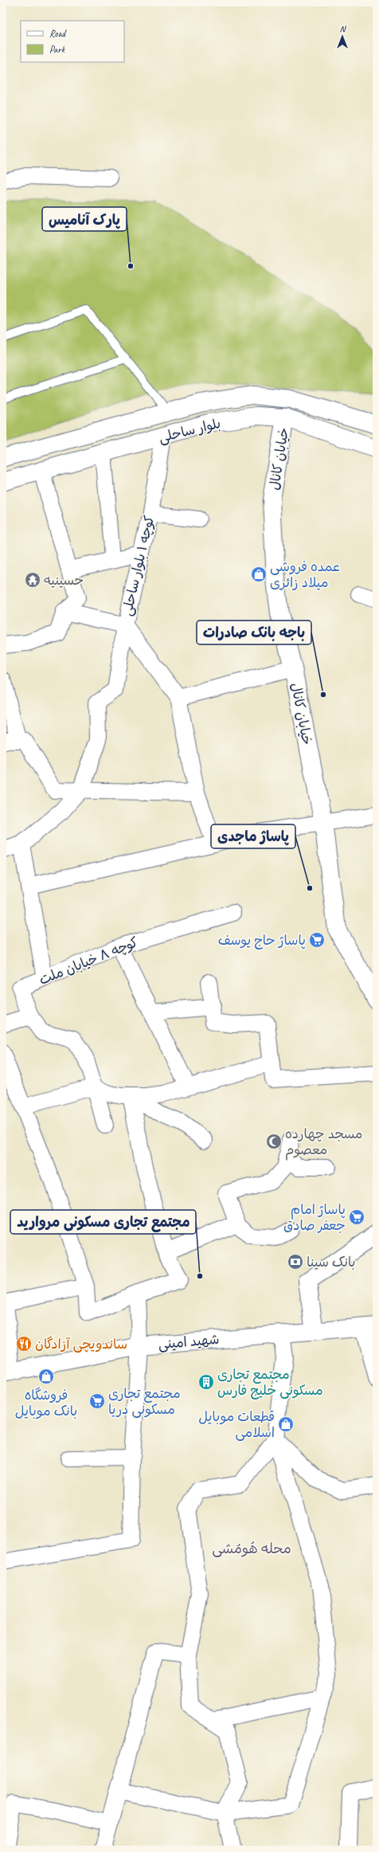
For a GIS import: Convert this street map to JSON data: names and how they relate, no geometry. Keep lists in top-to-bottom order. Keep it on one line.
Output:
{"streets":{"main road":["بلوار ساحلی","خیابان کانال","شهید امینی"],"street":["کوچه ۱ بلوار ساحلی","کوچه ۸ خیابان ملت"]},"crossings":[["بلوار ساحلی","خیابان کانال"],["بلوار ساحلی","کوچه ۱ بلوار ساحلی"]],"districts":["محله هُومُشی"],"places":{"other":["پارک آنامیس","باجه بانک صادرات","پاساژ ماجدی","مجتمع تجاری مسکونی مروارید"],"shop":["عمده فروشی میلاد زائری","فروشگاه بانک موبایل","قطعات موبایل اسلامی"],"temple":["حسینیه"],"supermarket":["پاساژ حاج یوسف","پاساژ امام جعفر صادق","مجتمع تجاری مسکونی دریا"],"mosque":["مسجد چهارده معصوم"],"bank":["بانک سینا"],"restaurant":["ساندویچی آزادگان"],"building":["مجتمع تجاری مسکونی خلیج فارس"]},"legend":["Road","Park"],"north":"top"}
